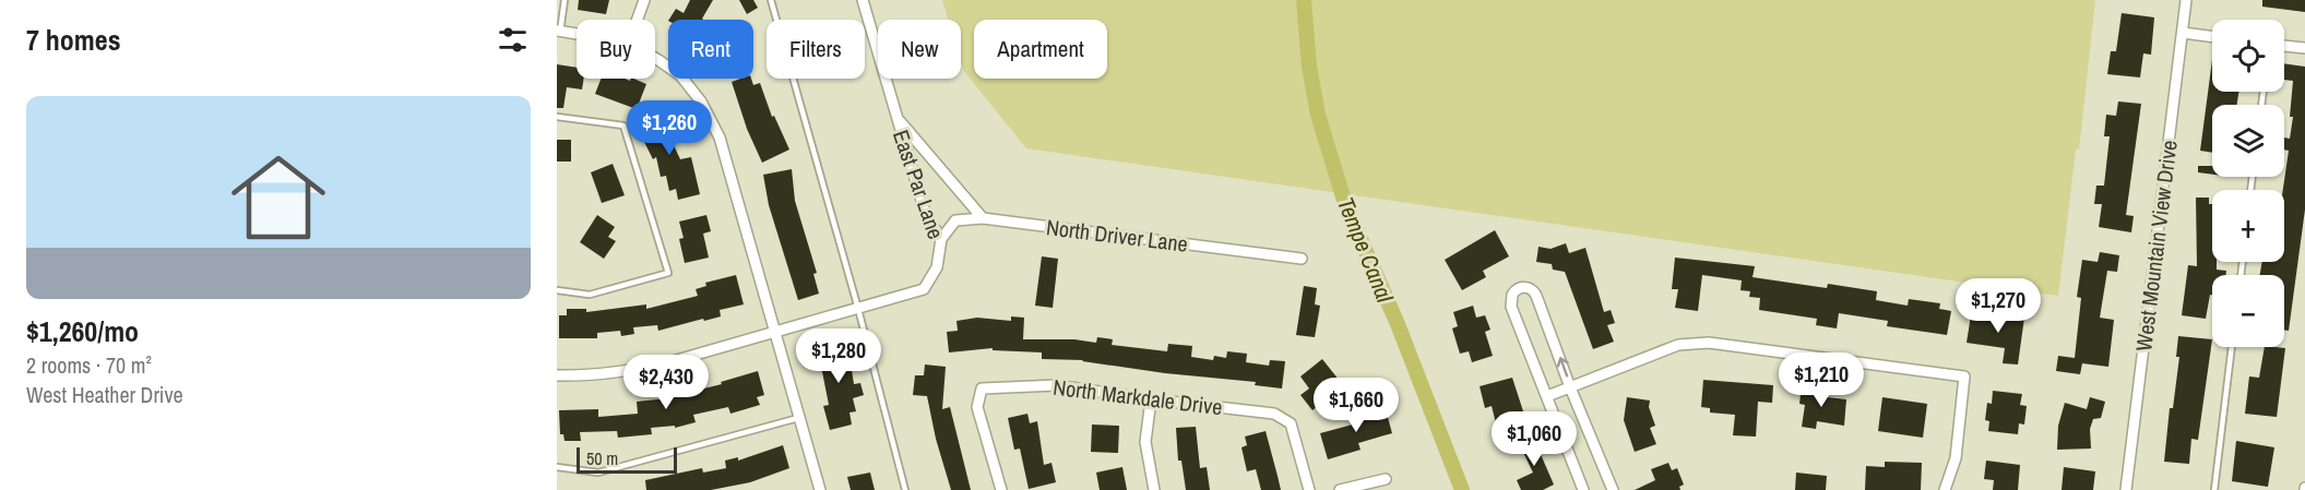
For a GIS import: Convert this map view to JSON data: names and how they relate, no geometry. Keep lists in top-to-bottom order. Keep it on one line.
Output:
{"streets":{"street":["East Par Lane","North Driver Lane","West Mountain View Drive","North Markdale Drive"]},"crossings":[["East Par Lane","North Driver Lane"]],"water":["Tempe Canal"],"scale_bar":"50 m","page":{"heading":"7 homes","map_buttons":["+","−"],"chip":["Buy","Rent","Filters","New","Apartment"],"list":[{"name":"$1,260/mo","note":"2 rooms · 70 m² · West Heather Drive"}],"price":["$1,260","$1,270","$1,280","$1,210","$2,430","$1,660","$1,060"],"scale":"50 m"}}
